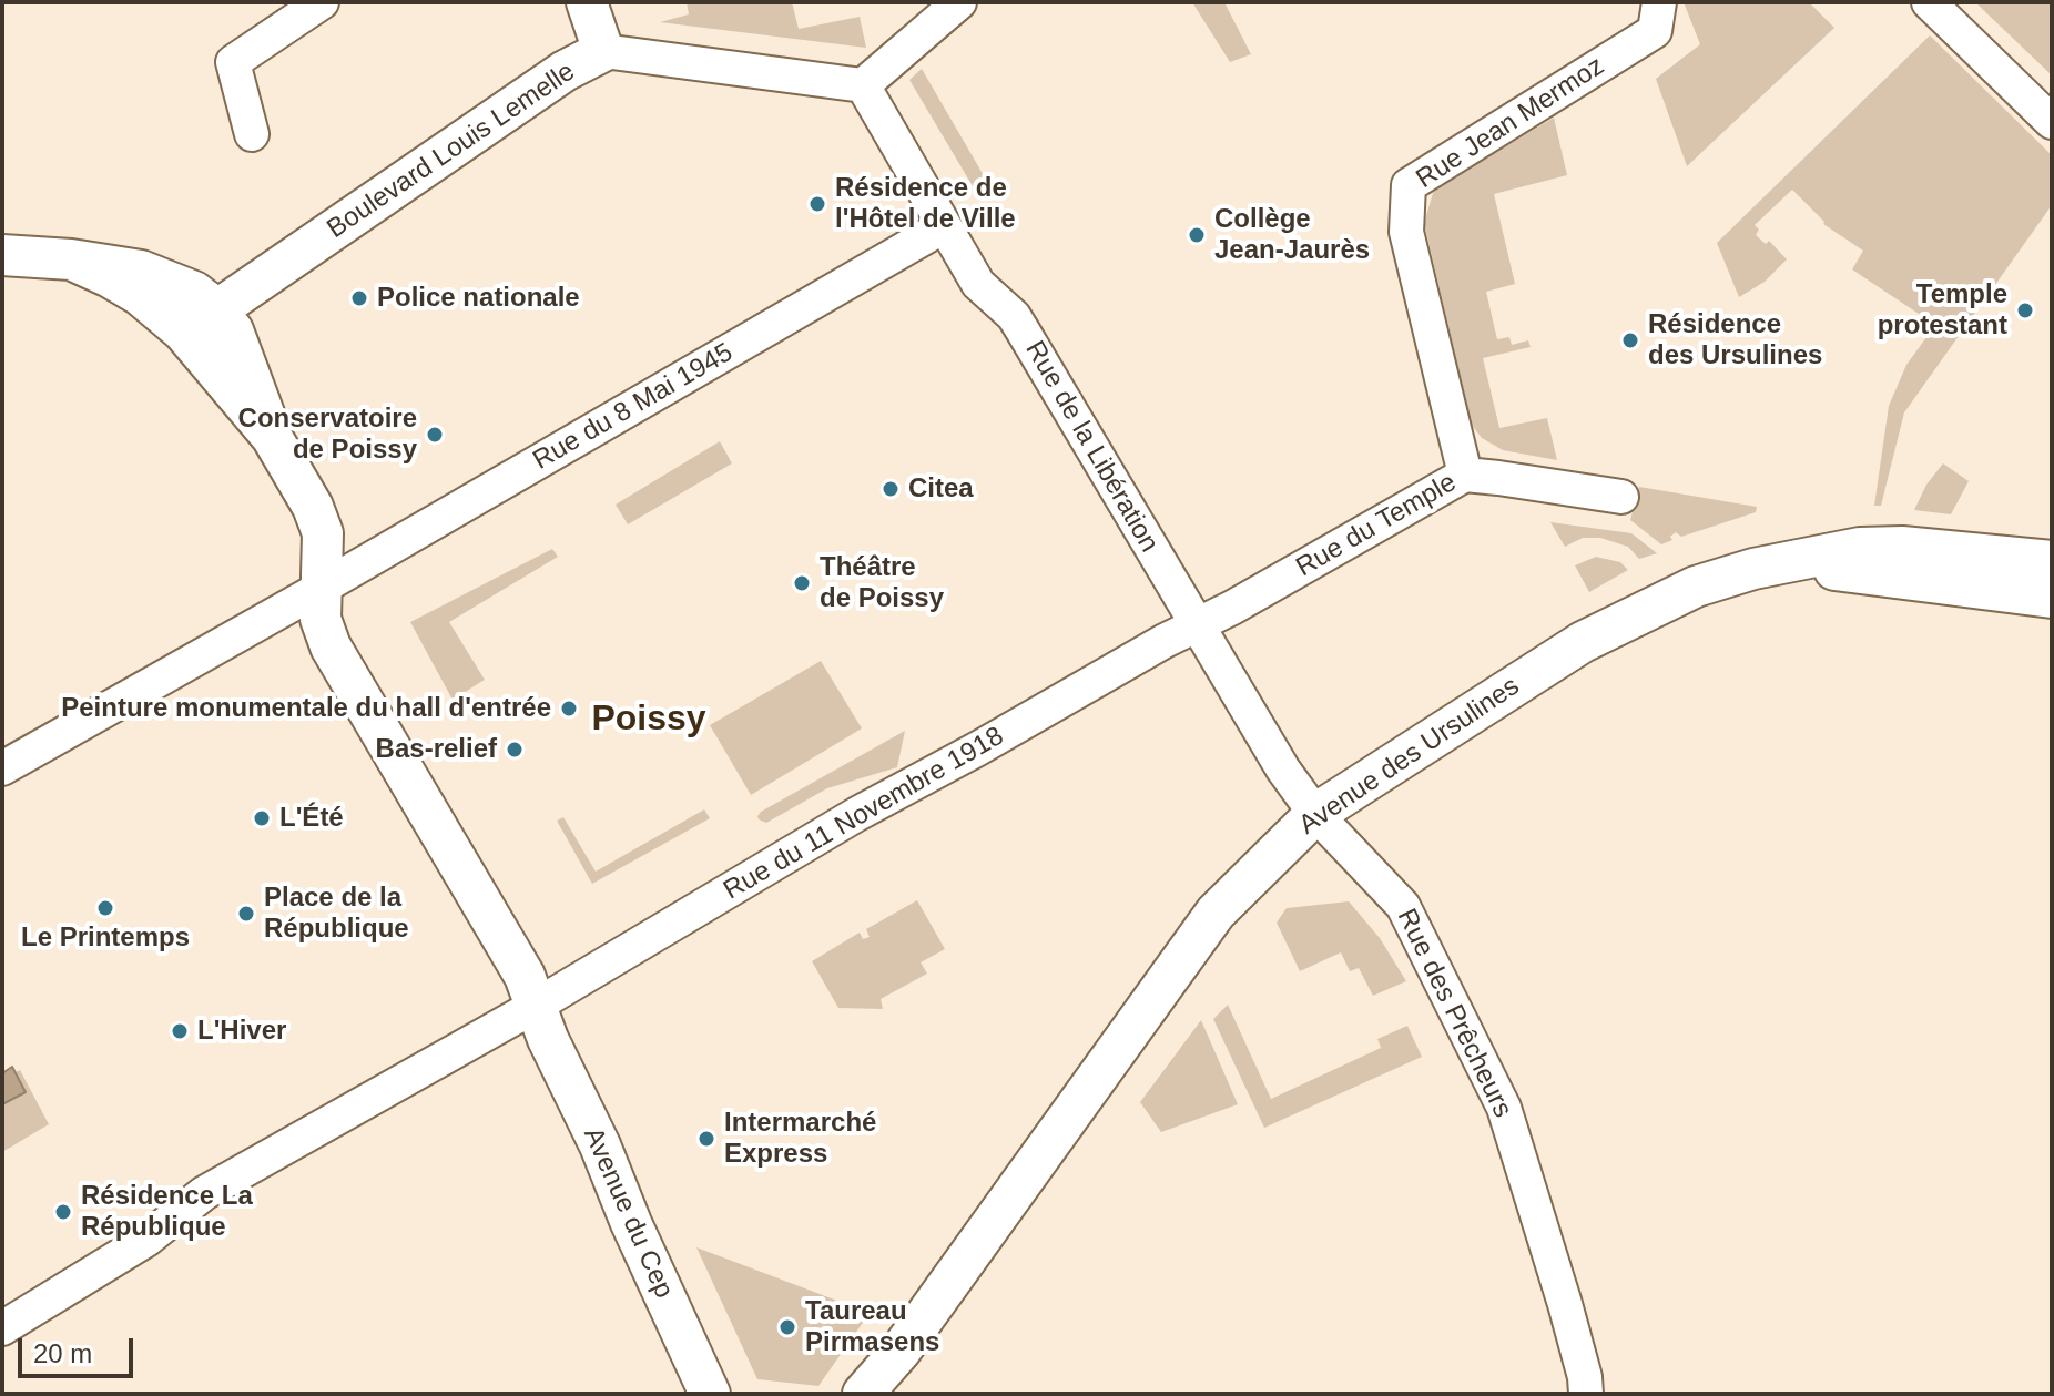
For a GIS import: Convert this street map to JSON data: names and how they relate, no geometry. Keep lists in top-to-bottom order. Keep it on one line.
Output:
{"streets":{"street":["Rue Jean Mermoz","Boulevard Louis Lemelle","Rue du 8 Mai 1945","Rue de la Libération","Rue du Temple","Avenue des Ursulines","Rue du 11 Novembre 1918","Rue des Prêcheurs","Avenue du Cep"]},"crossings":[["Rue Jean Mermoz","Rue du Temple"],["Boulevard Louis Lemelle","Rue de la Libération"],["Rue du 8 Mai 1945","Rue de la Libération"],["Rue de la Libération","Rue du Temple"],["Rue de la Libération","Avenue des Ursulines"],["Rue de la Libération","Rue du 11 Novembre 1918"],["Rue de la Libération","Rue des Prêcheurs"],["Rue du Temple","Rue du 11 Novembre 1918"],["Avenue des Ursulines","Rue des Prêcheurs"],["Rue du 11 Novembre 1918","Avenue du Cep"]],"districts":["Poissy"],"places":["Résidence de l'Hôtel de Ville","Collège Jean-Jaurès","Police nationale","Temple protestant","Résidence des Ursulines","Conservatoire de Poissy","Citea","Théâtre de Poissy","Peinture monumentale du hall d'entrée","Bas-relief","L'Été","Le Printemps","Place de la République","L'Hiver","Intermarché Express","Résidence La République","Taureau Pirmasens"],"scale_bar":"20 m"}
